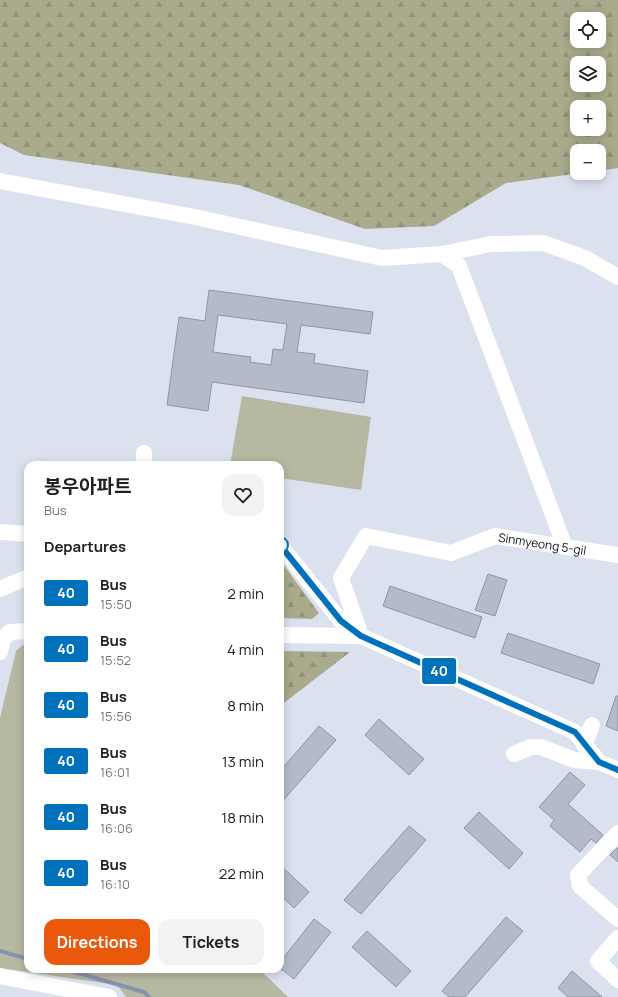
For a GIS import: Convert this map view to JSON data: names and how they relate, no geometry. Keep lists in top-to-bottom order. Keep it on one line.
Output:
{"streets":{"street":["Sinmyeong 5-gil"]},"lines":["bus line 40"],"page":{"on_map":"40","map_buttons":["+","−"],"heading":[["봉우아파트","Bus"],"Departures"],"list":[{"mark":"40","name":"Bus","note":"15:50","value":"2 min"},{"mark":"40","name":"Bus","note":"15:52","value":"4 min"},{"mark":"40","name":"Bus","note":"15:56","value":"8 min"},{"mark":"40","name":"Bus","note":"16:01","value":"13 min"},{"mark":"40","name":"Bus","note":"16:06","value":"18 min"},{"mark":"40","name":"Bus","note":"16:10","value":"22 min"}],"buttons":["Directions","Tickets"]}}
